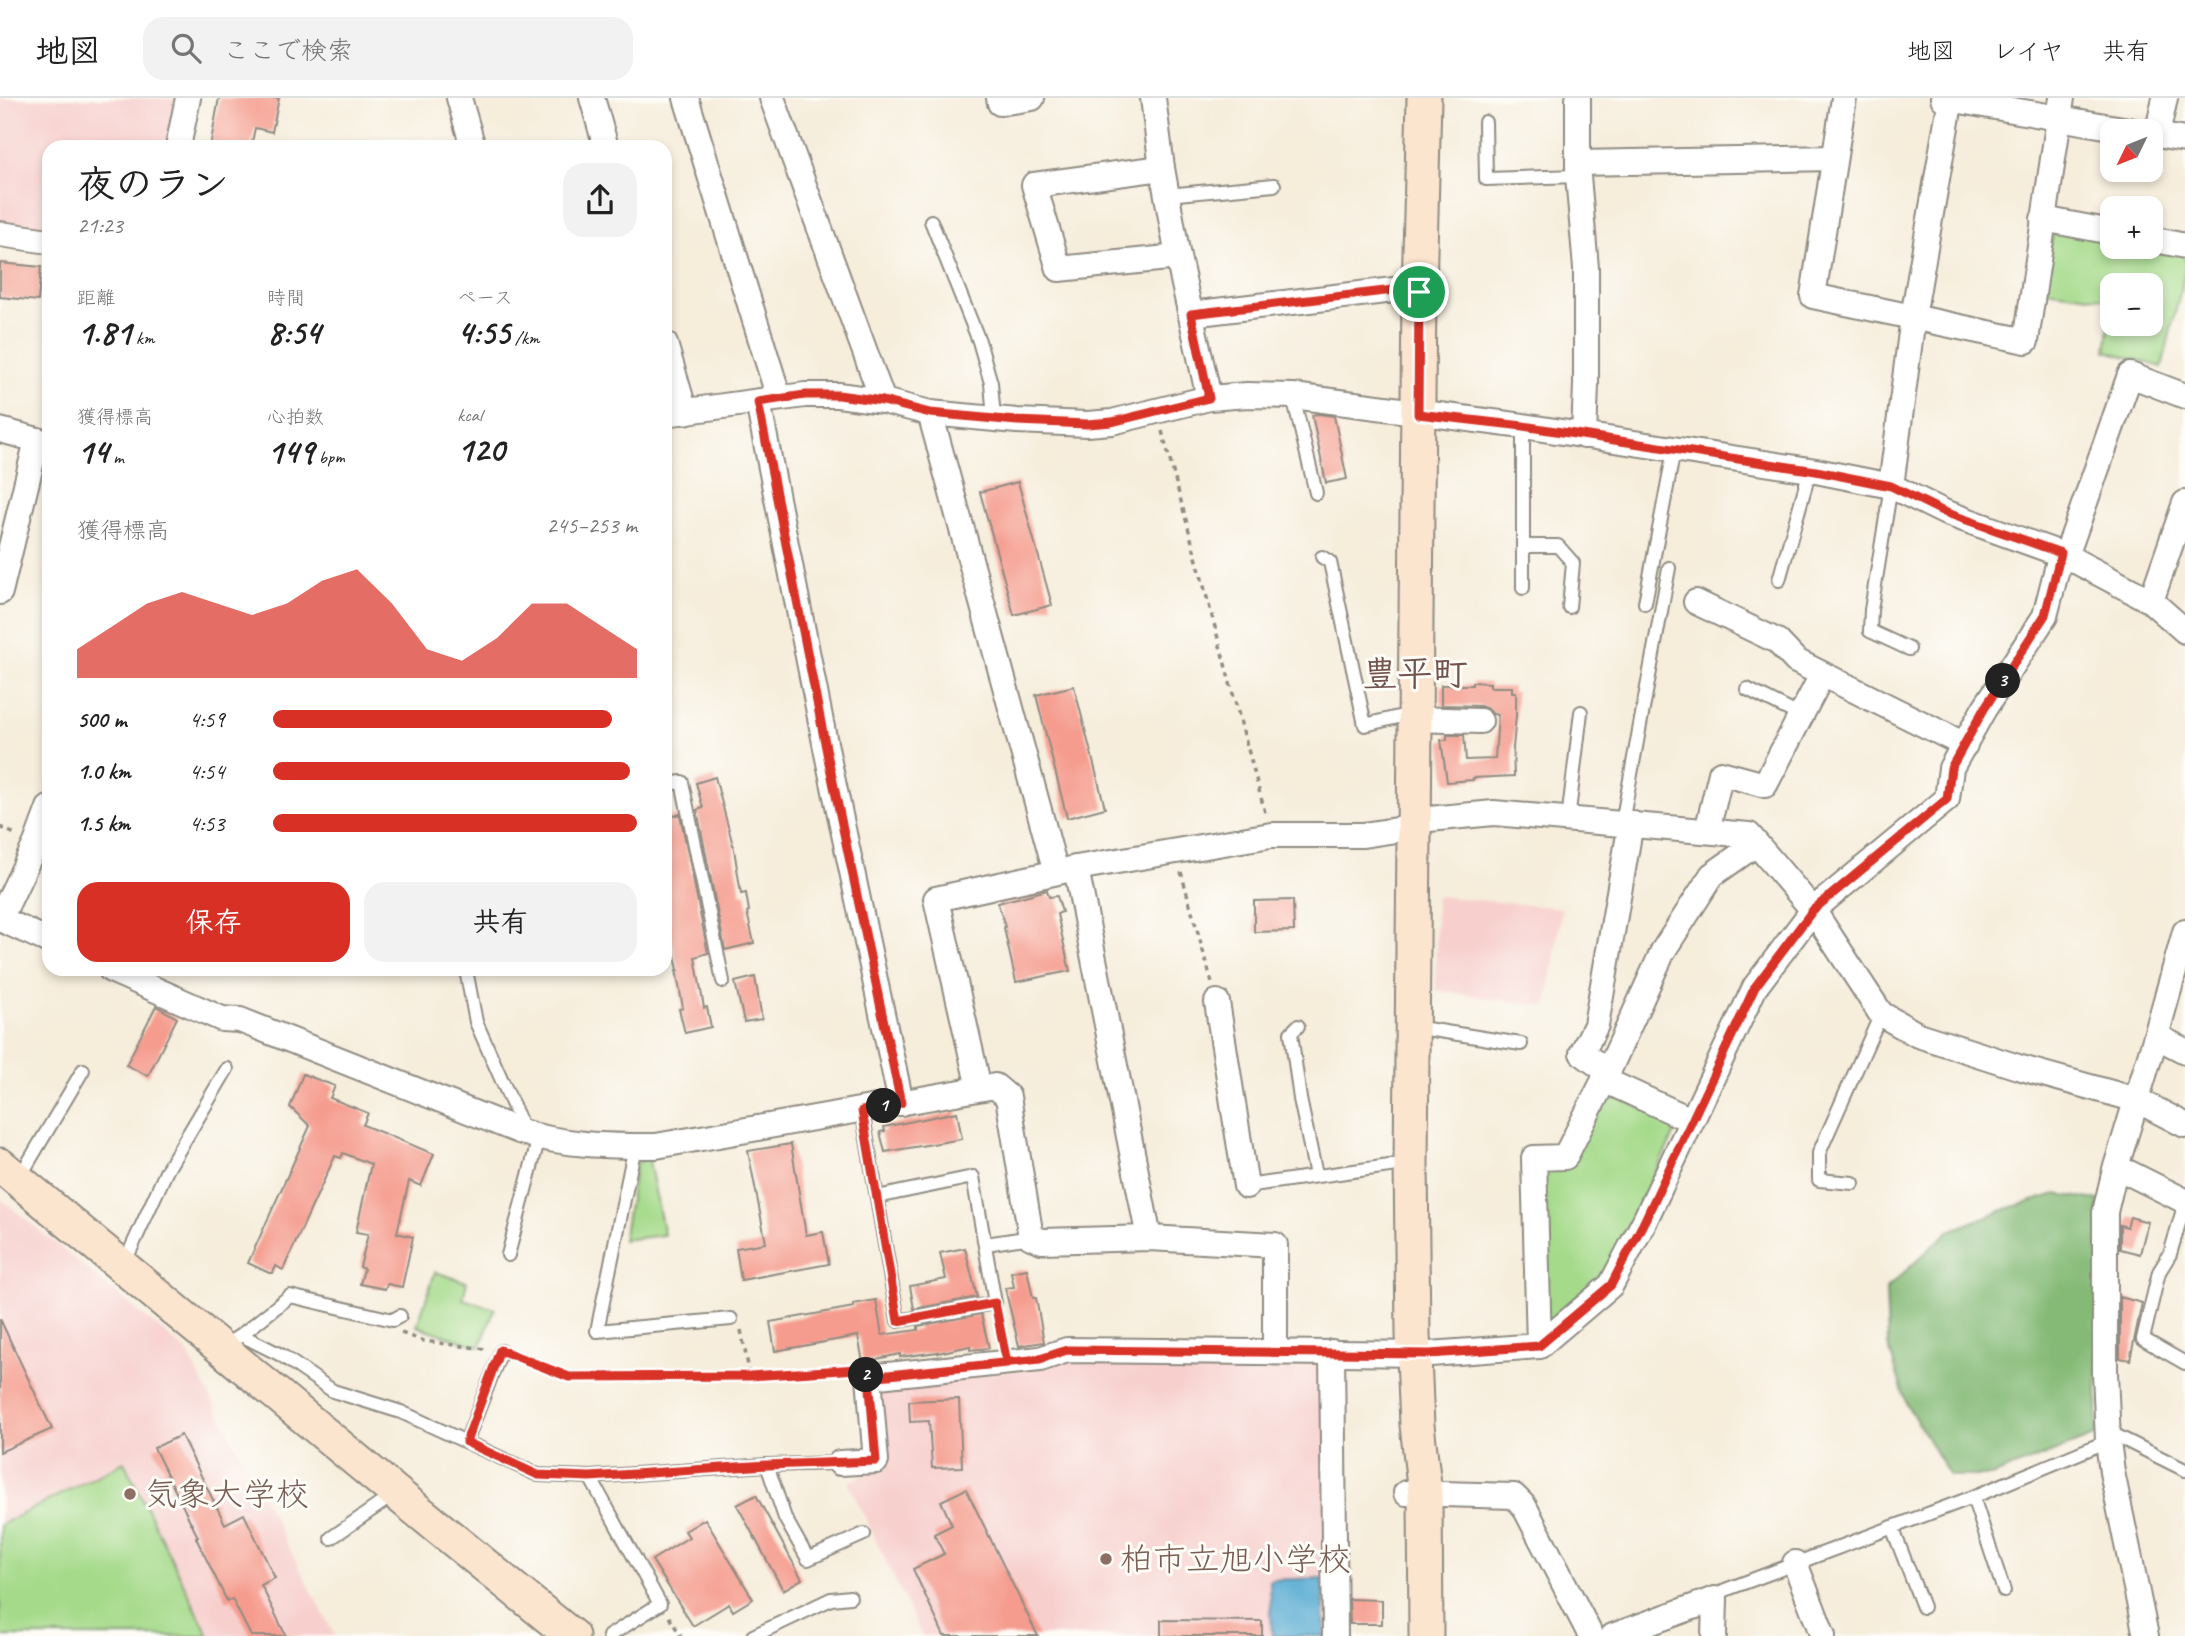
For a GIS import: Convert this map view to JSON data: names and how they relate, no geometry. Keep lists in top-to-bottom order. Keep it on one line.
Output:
{"districts":["豊平町"],"places":["気象大学校","柏市立旭小学校"],"north":"bottom left","page":{"header":"地図","search":"ここで検索","nav":["地図","レイヤ","共有"],"map_buttons":["+","−"],"heading":["夜のラン","21:23"],"stats":[["距離","1.81 km"],["時間","8:54"],["ペース","4:55 /km"],["獲得標高","14 m"],["心拍数","149 bpm"],["kcal","120"]],"chart":["獲得標高","245–253 m"],"pins":["3","1","2"],"list":[{"name":"500 m","note":"4:59"},{"name":"1.0 km","note":"4:54"},{"name":"1.5 km","note":"4:53"}],"buttons":["保存","共有"]}}
